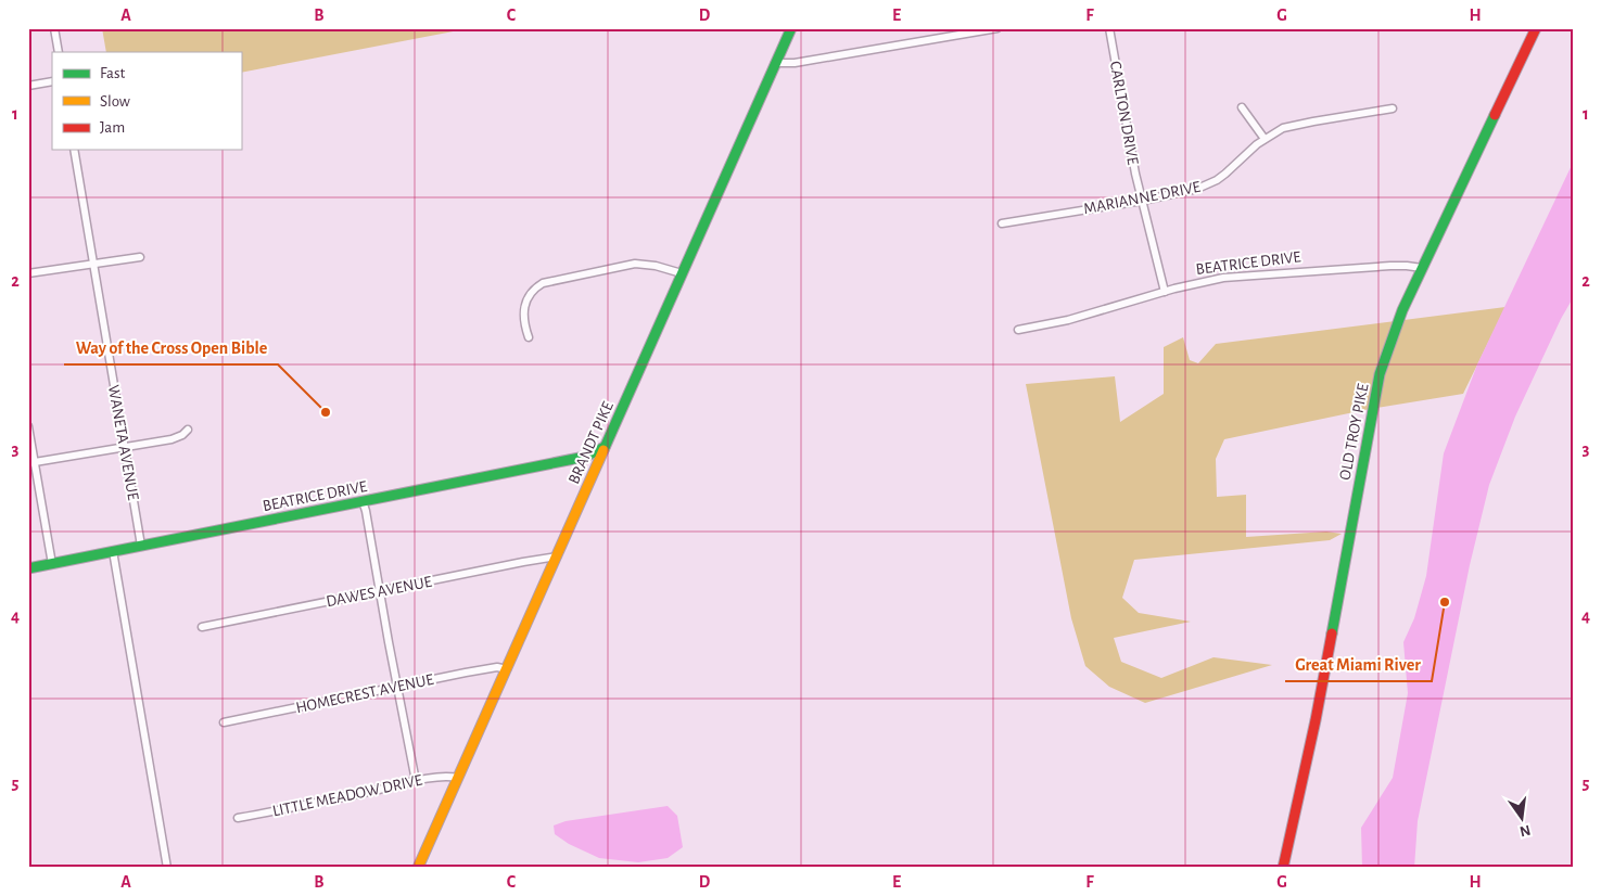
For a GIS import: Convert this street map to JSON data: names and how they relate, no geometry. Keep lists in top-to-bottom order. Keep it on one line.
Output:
{"streets":{"main road":["BEATRICE DRIVE","OLD TROY PIKE","BRANDT PIKE"],"street":["CARLTON DRIVE","MARIANNE DRIVE","WANETA AVENUE","DAWES AVENUE","HOMECREST AVENUE","LITTLE MEADOW DRIVE"]},"crossings":[["CARLTON DRIVE","MARIANNE DRIVE"],["CARLTON DRIVE","BEATRICE DRIVE"],["BEATRICE DRIVE","OLD TROY PIKE"],["BEATRICE DRIVE","WANETA AVENUE"],["BEATRICE DRIVE","BRANDT PIKE"],["BRANDT PIKE","DAWES AVENUE"],["BRANDT PIKE","HOMECREST AVENUE"],["BRANDT PIKE","LITTLE MEADOW DRIVE"]],"places":["Way of the Cross Open Bible","Great Miami River"],"legend":["Fast","Slow","Jam"],"north":"bottom","grid":{"columns":["A","B","C","D","E","F","G","H"],"rows":["1","2","3","4","5"]}}
